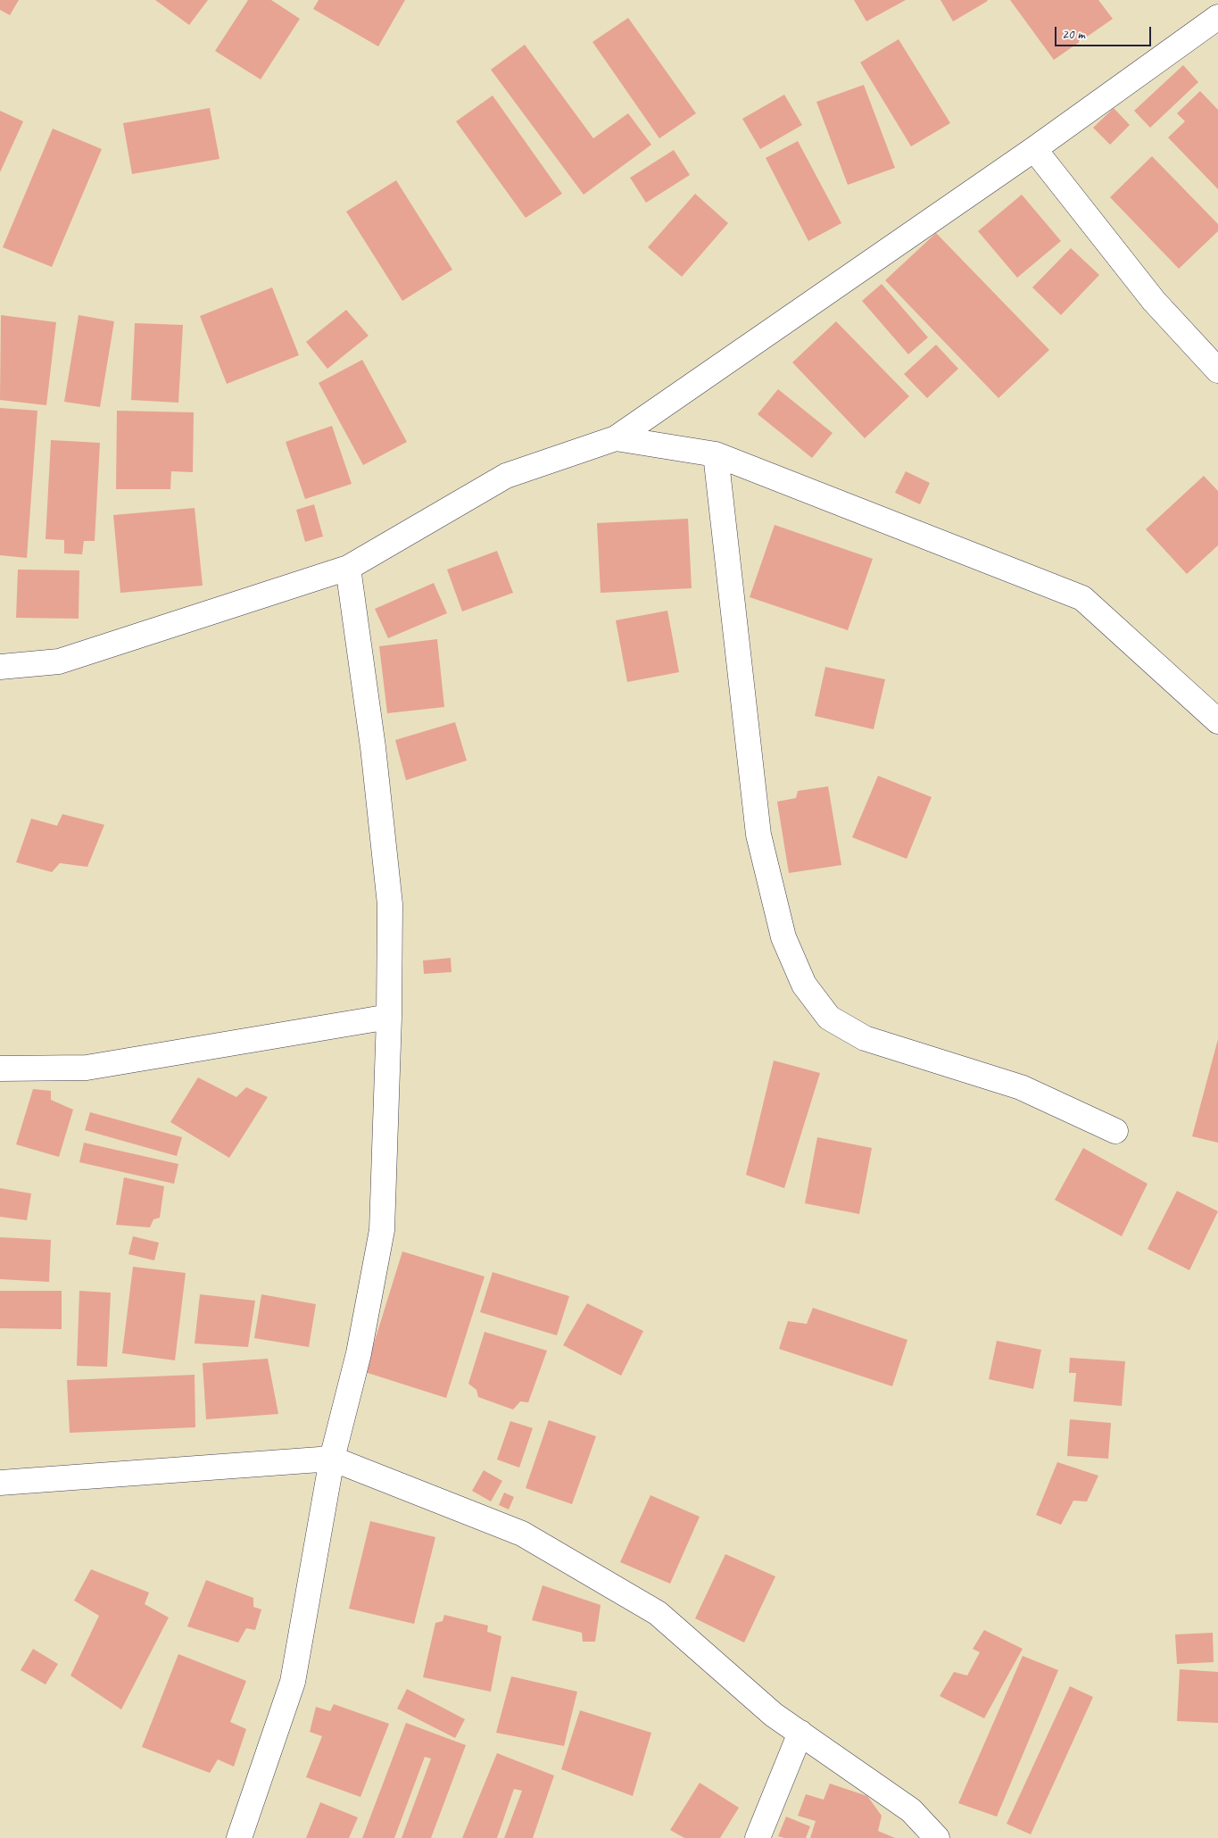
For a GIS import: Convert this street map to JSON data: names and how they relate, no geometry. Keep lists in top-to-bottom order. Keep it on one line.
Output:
{"scale_bar":"20 m"}
